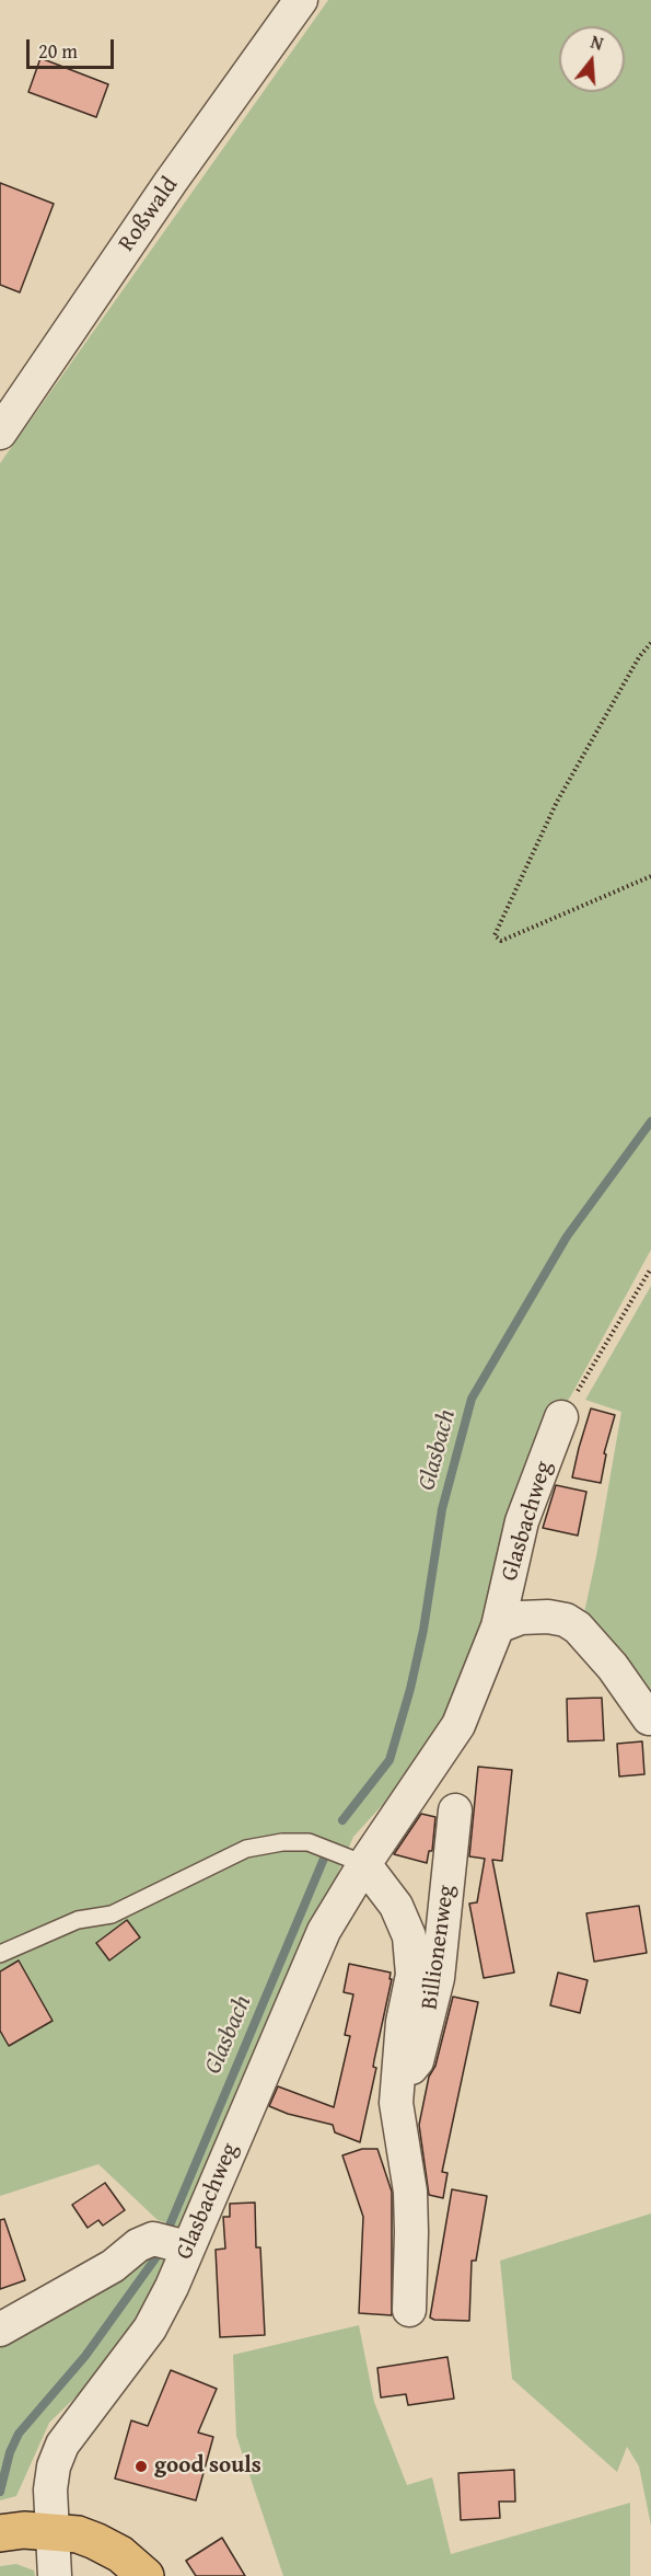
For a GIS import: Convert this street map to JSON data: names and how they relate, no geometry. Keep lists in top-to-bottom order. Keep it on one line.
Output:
{"streets":{"street":["Roßwald","Glasbachweg","Billionenweg"]},"crossings":[["Glasbachweg","Billionenweg"]],"water":["Glasbach"],"places":["good souls"],"scale_bar":"20 m","north":"top"}
